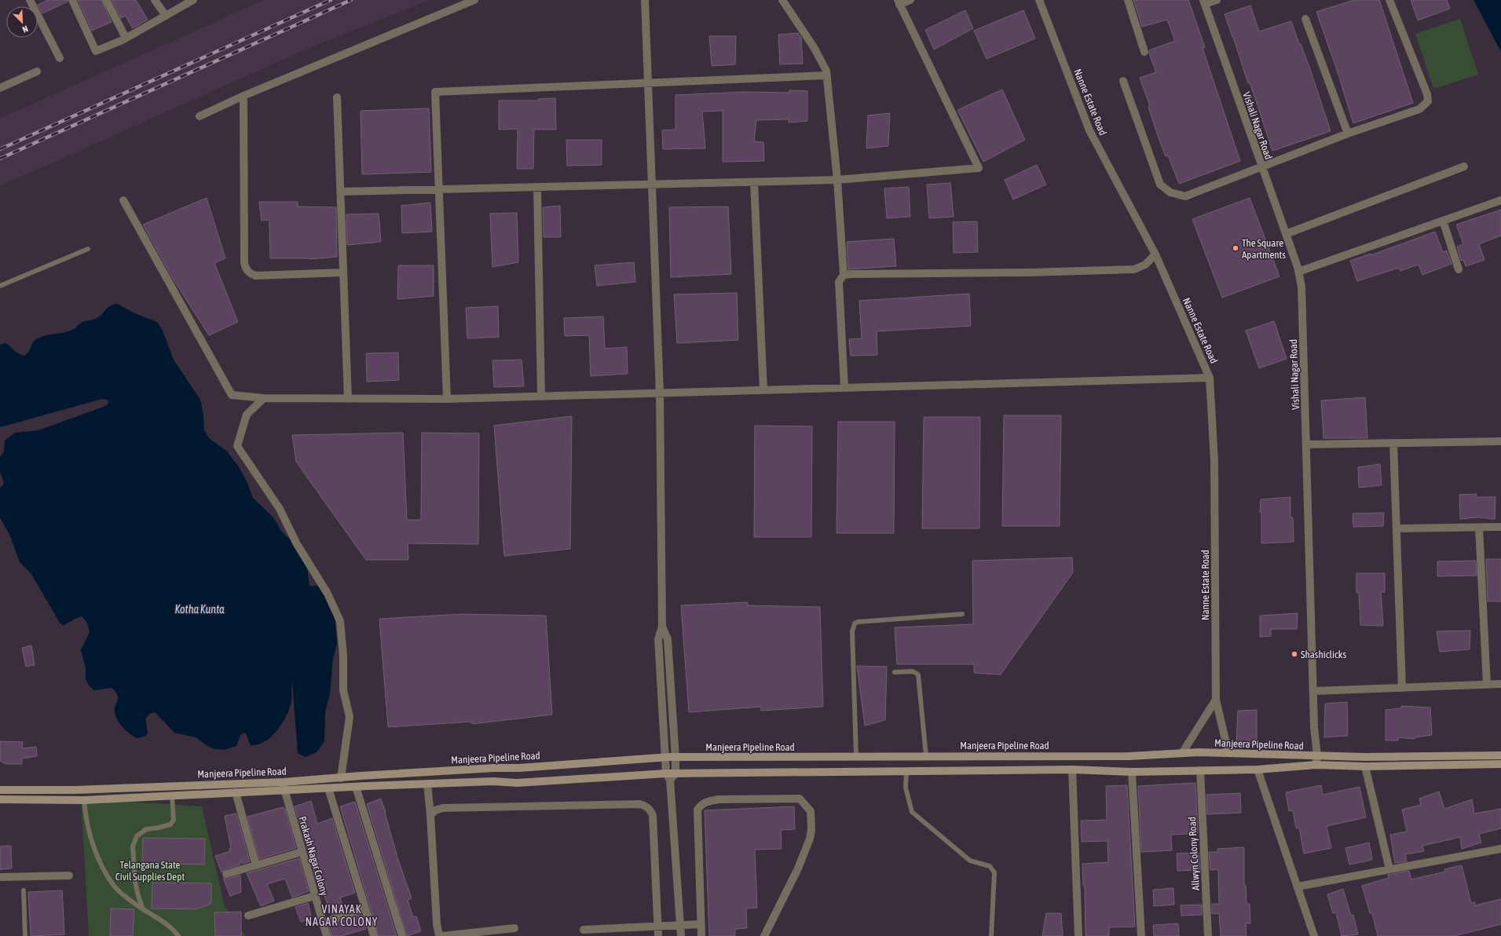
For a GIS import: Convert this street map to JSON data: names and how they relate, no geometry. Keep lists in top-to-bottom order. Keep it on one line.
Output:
{"streets":{"main road":["Manjeera Pipeline Road"],"street":["Nanne Estate Road","Vishali Nagar Road","Allwyn Colony Road","Prakash Nagar Colony"]},"crossings":[["Nanne Estate Road","Manjeera Pipeline Road"],["Vishali Nagar Road","Manjeera Pipeline Road"],["Manjeera Pipeline Road","Allwyn Colony Road"],["Manjeera Pipeline Road","Prakash Nagar Colony"]],"districts":["VINAYAK NAGAR COLONY"],"water":["Kotha Kunta"],"parks":["Telangana State Civil Supplies Dept"],"places":["The Square Apartments","Shashiclicks"],"north":"bottom right"}
